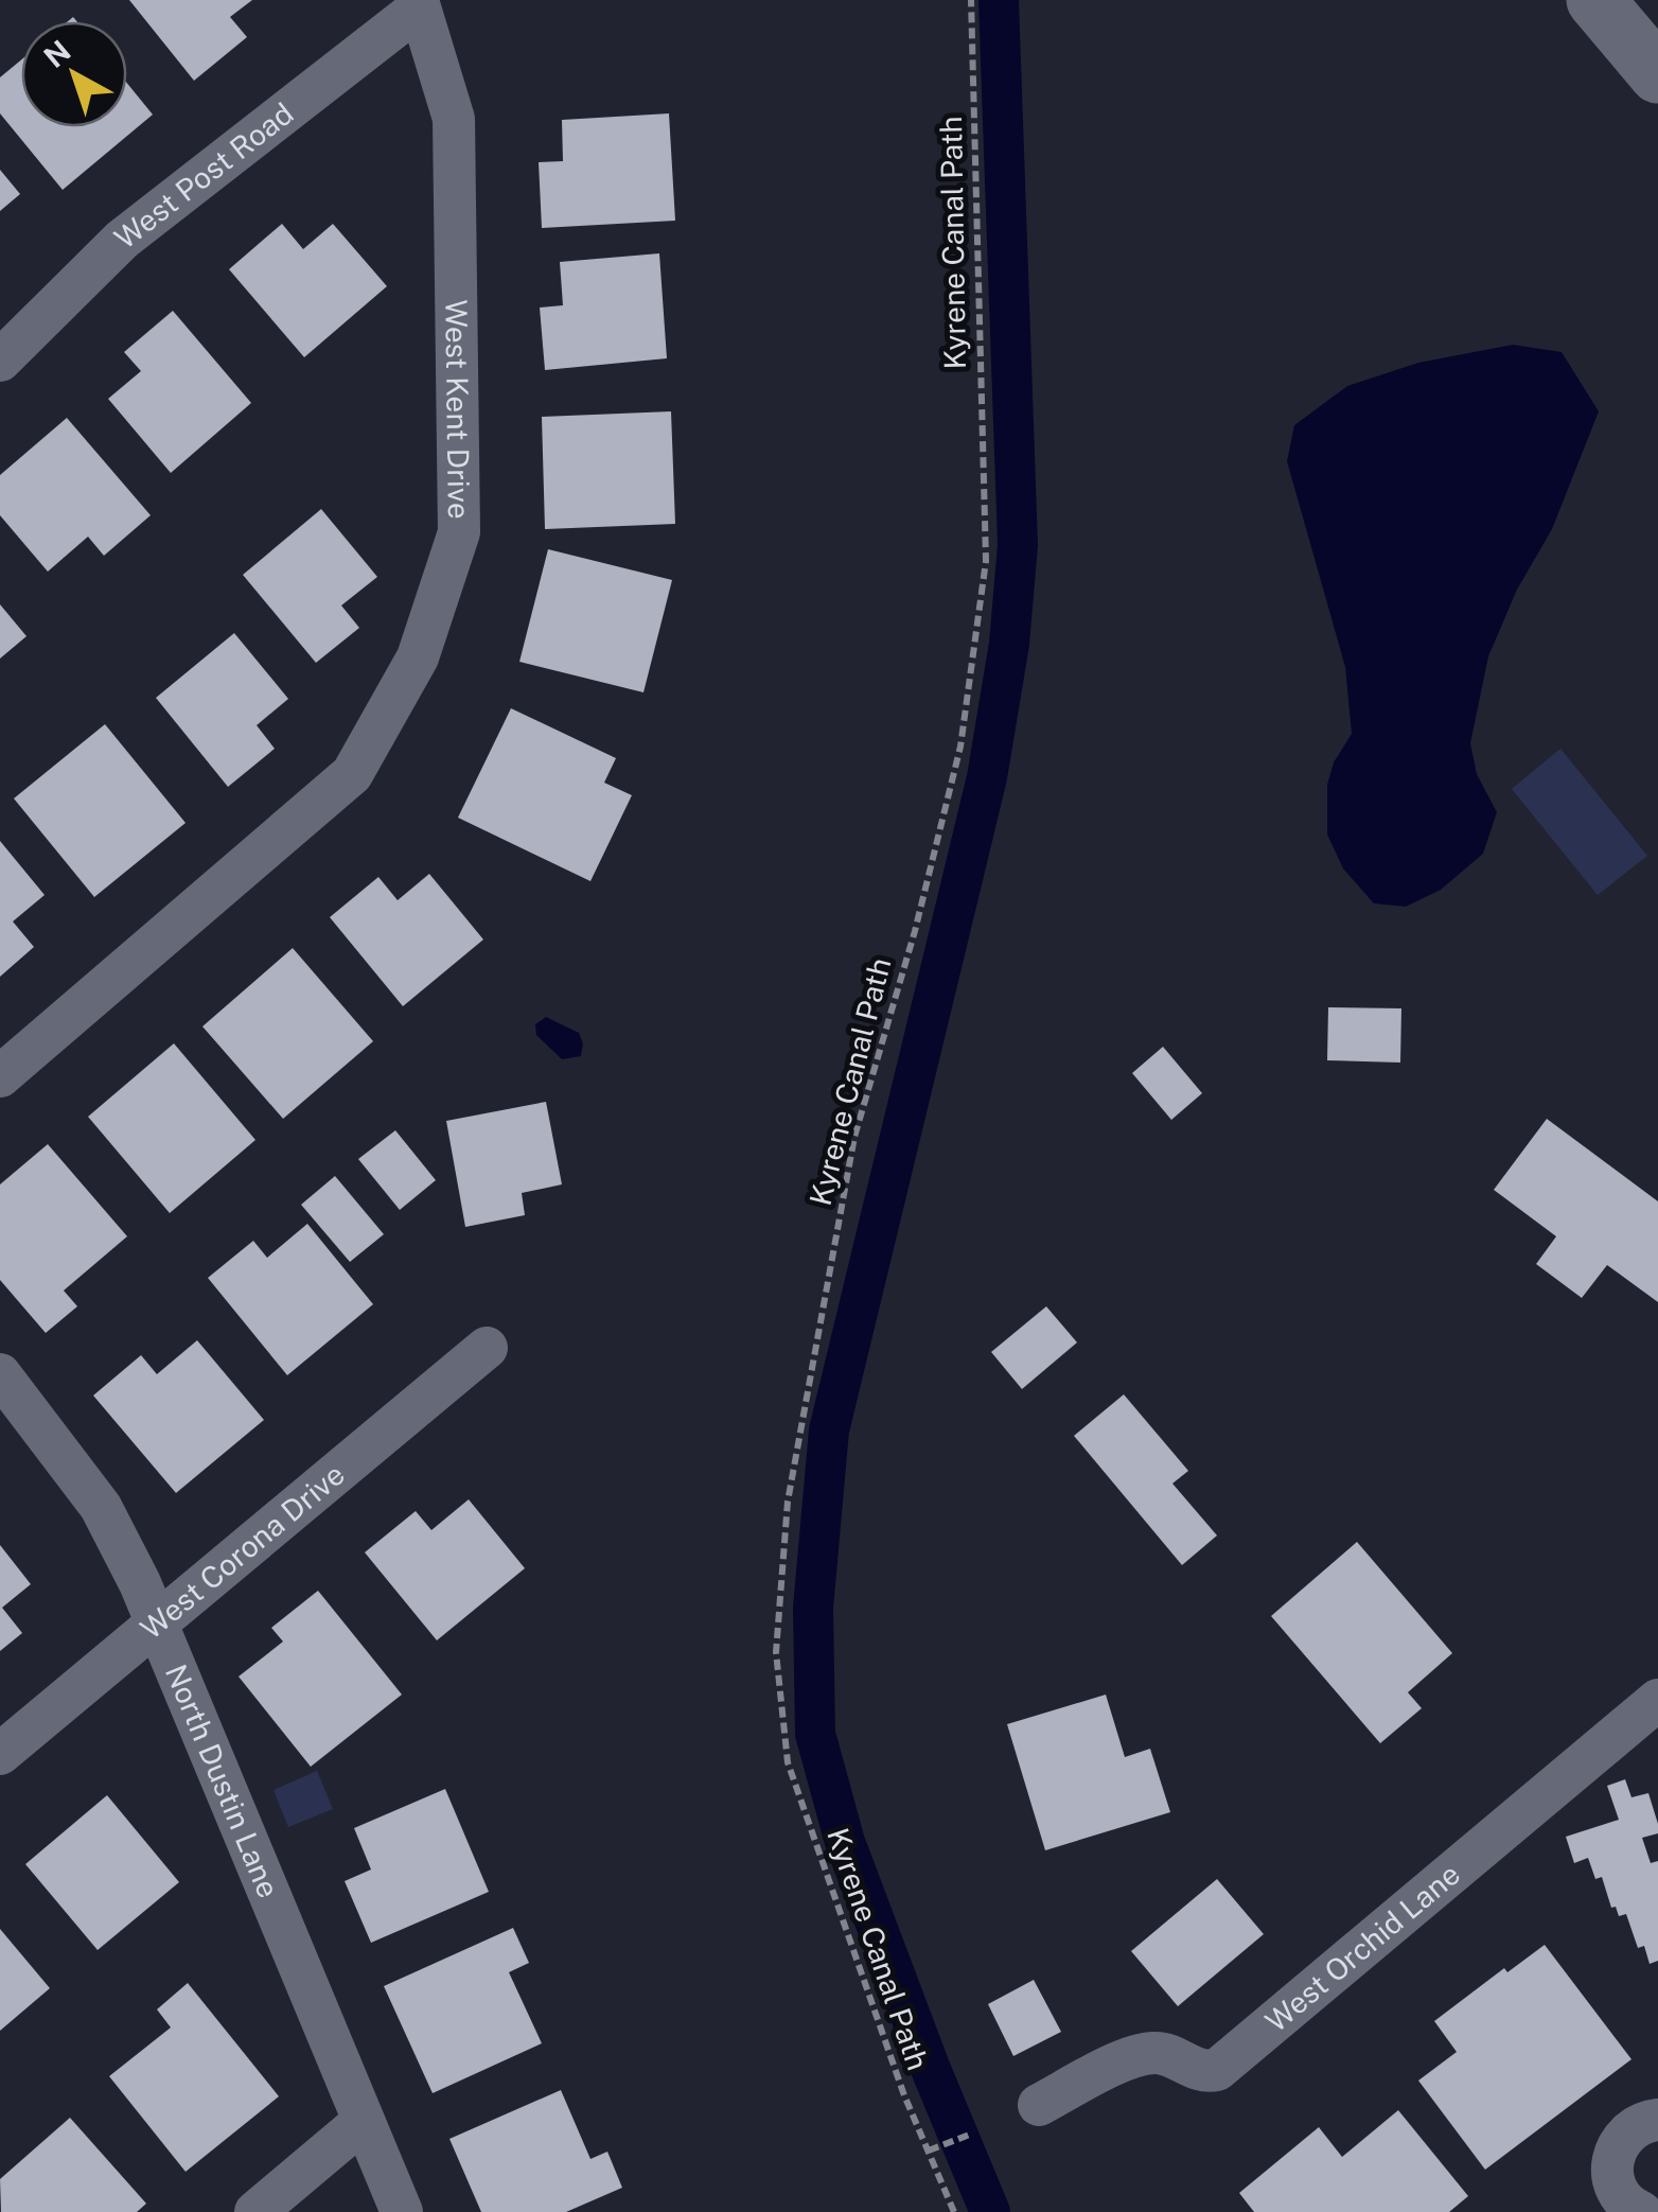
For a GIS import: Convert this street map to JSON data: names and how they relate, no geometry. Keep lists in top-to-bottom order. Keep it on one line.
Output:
{"streets":{"street":["West Post Road","West Kent Drive","West Corona Drive","North Dustin Lane","West Orchid Lane"],"path":["Kyrene Canal Path"]},"crossings":[["West Post Road","West Kent Drive"],["West Corona Drive","North Dustin Lane"]],"north":"top left"}
